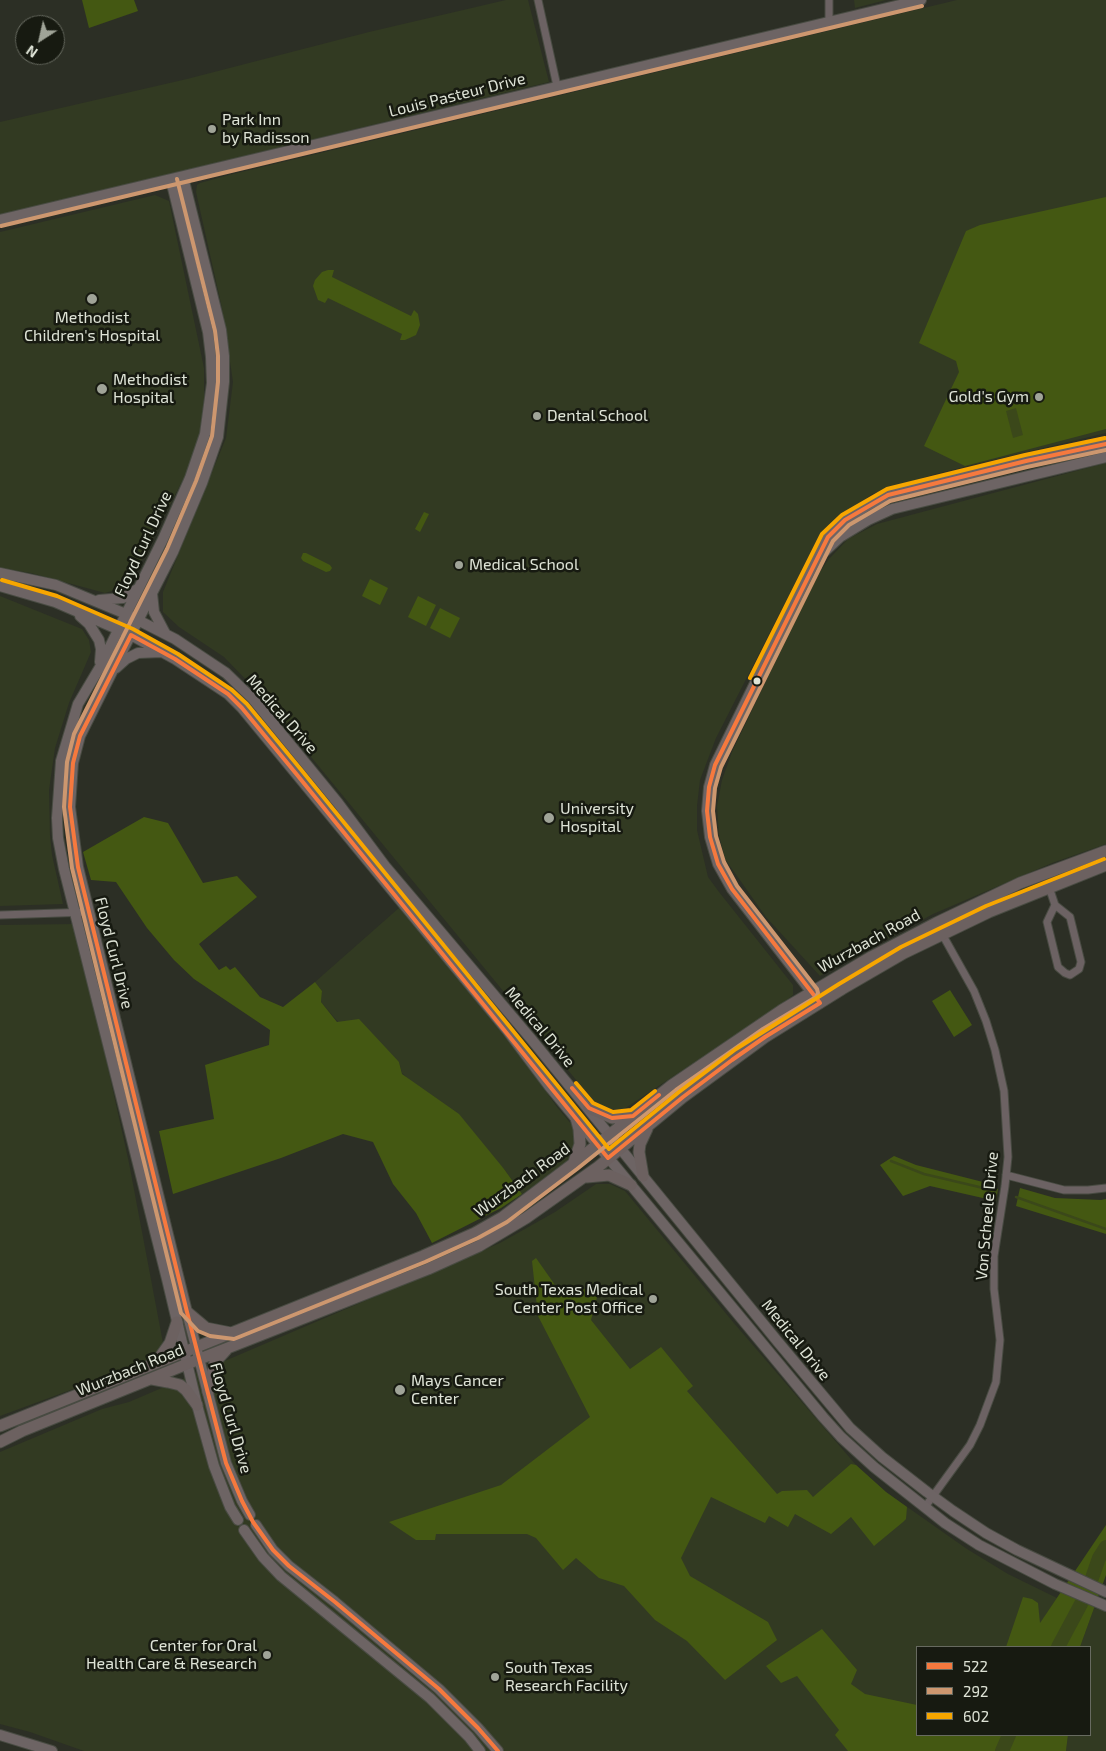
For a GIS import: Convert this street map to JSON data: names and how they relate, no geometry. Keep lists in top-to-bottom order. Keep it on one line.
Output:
{"streets":{"main road":["Wurzbach Road"],"street":["Louis Pasteur Drive","Floyd Curl Drive","Medical Drive","Von Scheele Drive"]},"crossings":[["Louis Pasteur Drive","Floyd Curl Drive"],["Floyd Curl Drive","Medical Drive"],["Floyd Curl Drive","Wurzbach Road"],["Medical Drive","Wurzbach Road"],["Medical Drive","Von Scheele Drive"],["Wurzbach Road","Von Scheele Drive"]],"places":["Park Inn by Radisson","Methodist Children's Hospital","Methodist Hospital","Gold's Gym","Dental School","Medical School","University Hospital","South Texas Medical Center Post Office","Mays Cancer Center","Center for Oral Health Care & Research","South Texas Research Facility"],"lines":["transit line 292","transit line 602","transit line 522"],"legend":["522","292","602"],"north":"bottom left"}
